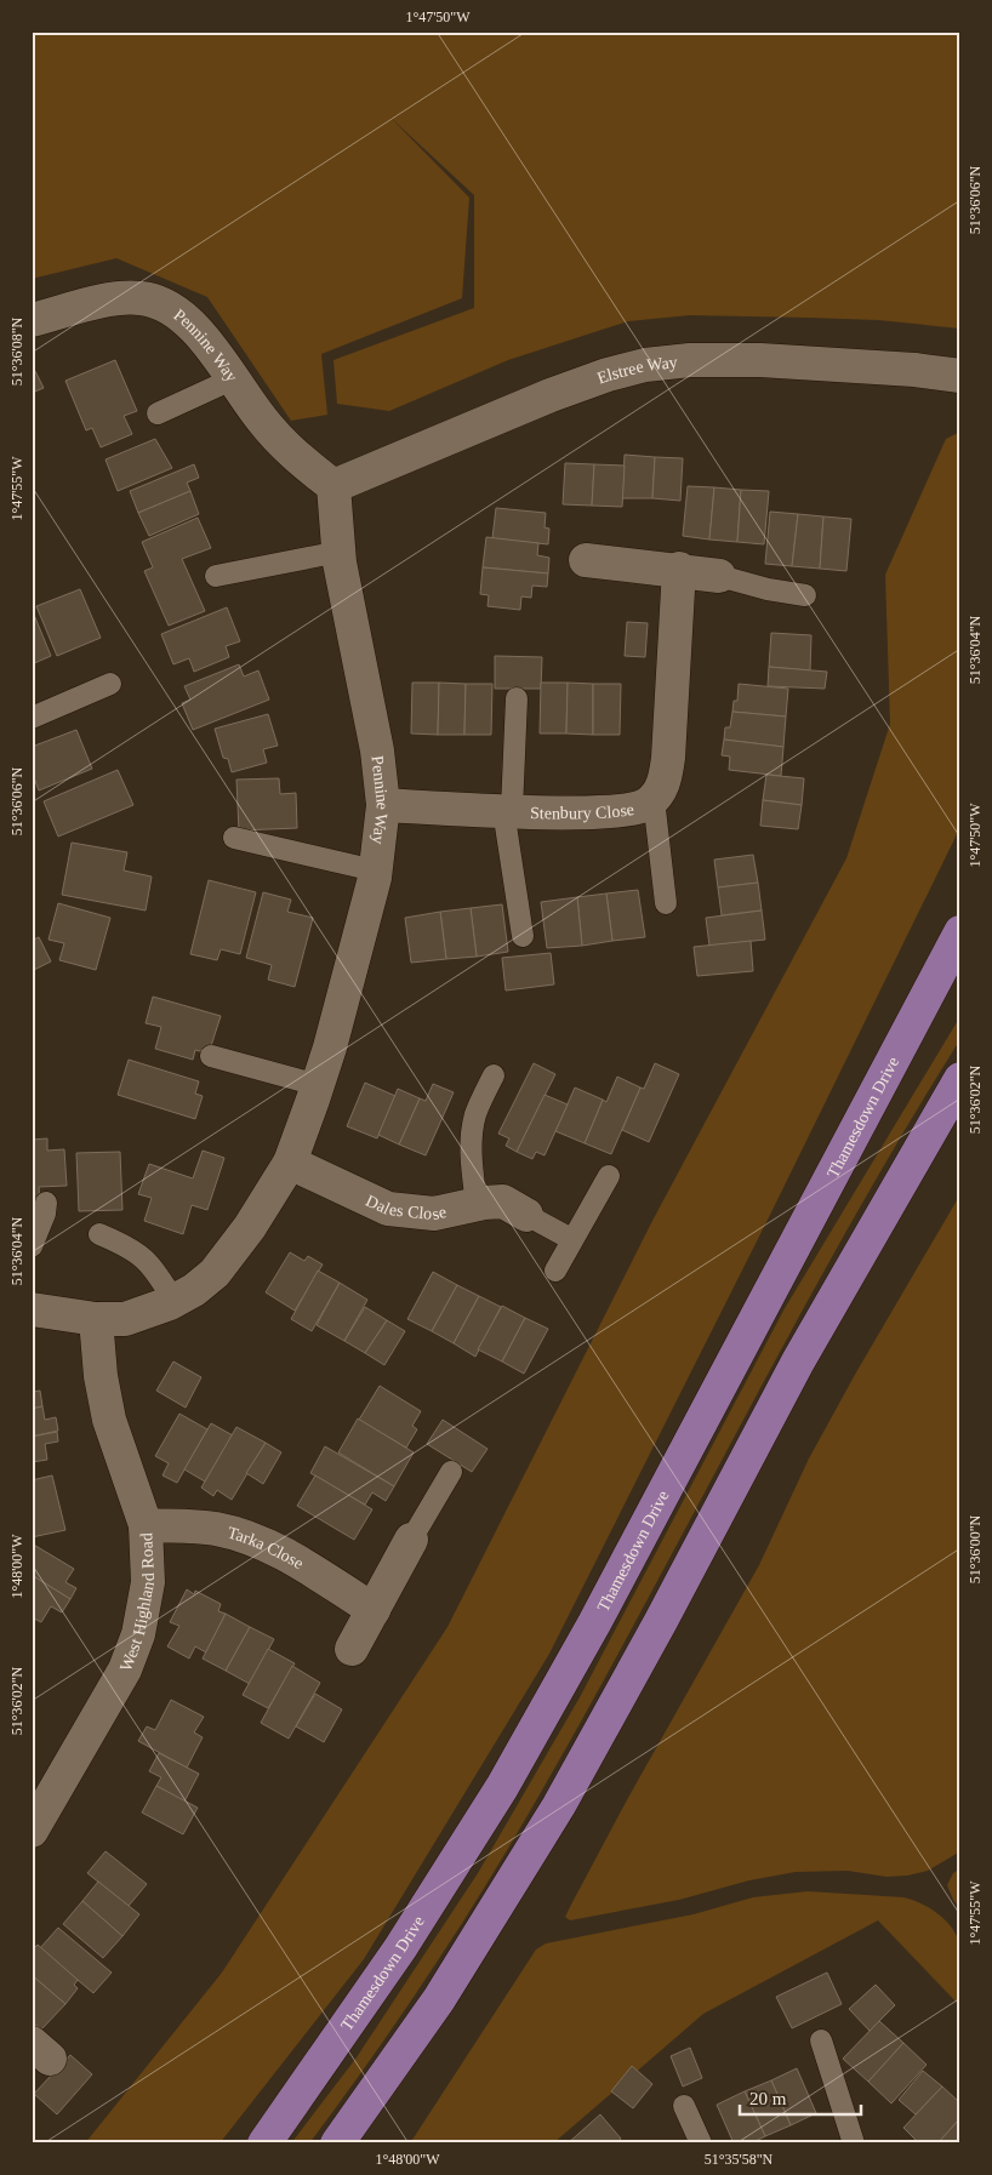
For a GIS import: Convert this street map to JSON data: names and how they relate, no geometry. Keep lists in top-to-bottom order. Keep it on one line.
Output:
{"streets":{"main road":["Thamesdown Drive"],"street":["Pennine Way","Elstree Way","Stenbury Close","Dales Close","Tarka Close","West Highland Road"]},"crossings":[["Pennine Way","Elstree Way"],["Pennine Way","Stenbury Close"],["Pennine Way","Dales Close"],["Pennine Way","West Highland Road"],["Tarka Close","West Highland Road"]],"scale_bar":"20 m","coordinates":["1°47'50\"W","51°36'06\"N","51°36'08\"N","1°47'55\"W","51°36'04\"N","51°36'02\"N","51°36'00\"N","1°48'00\"W","51°35'58\"N"]}
